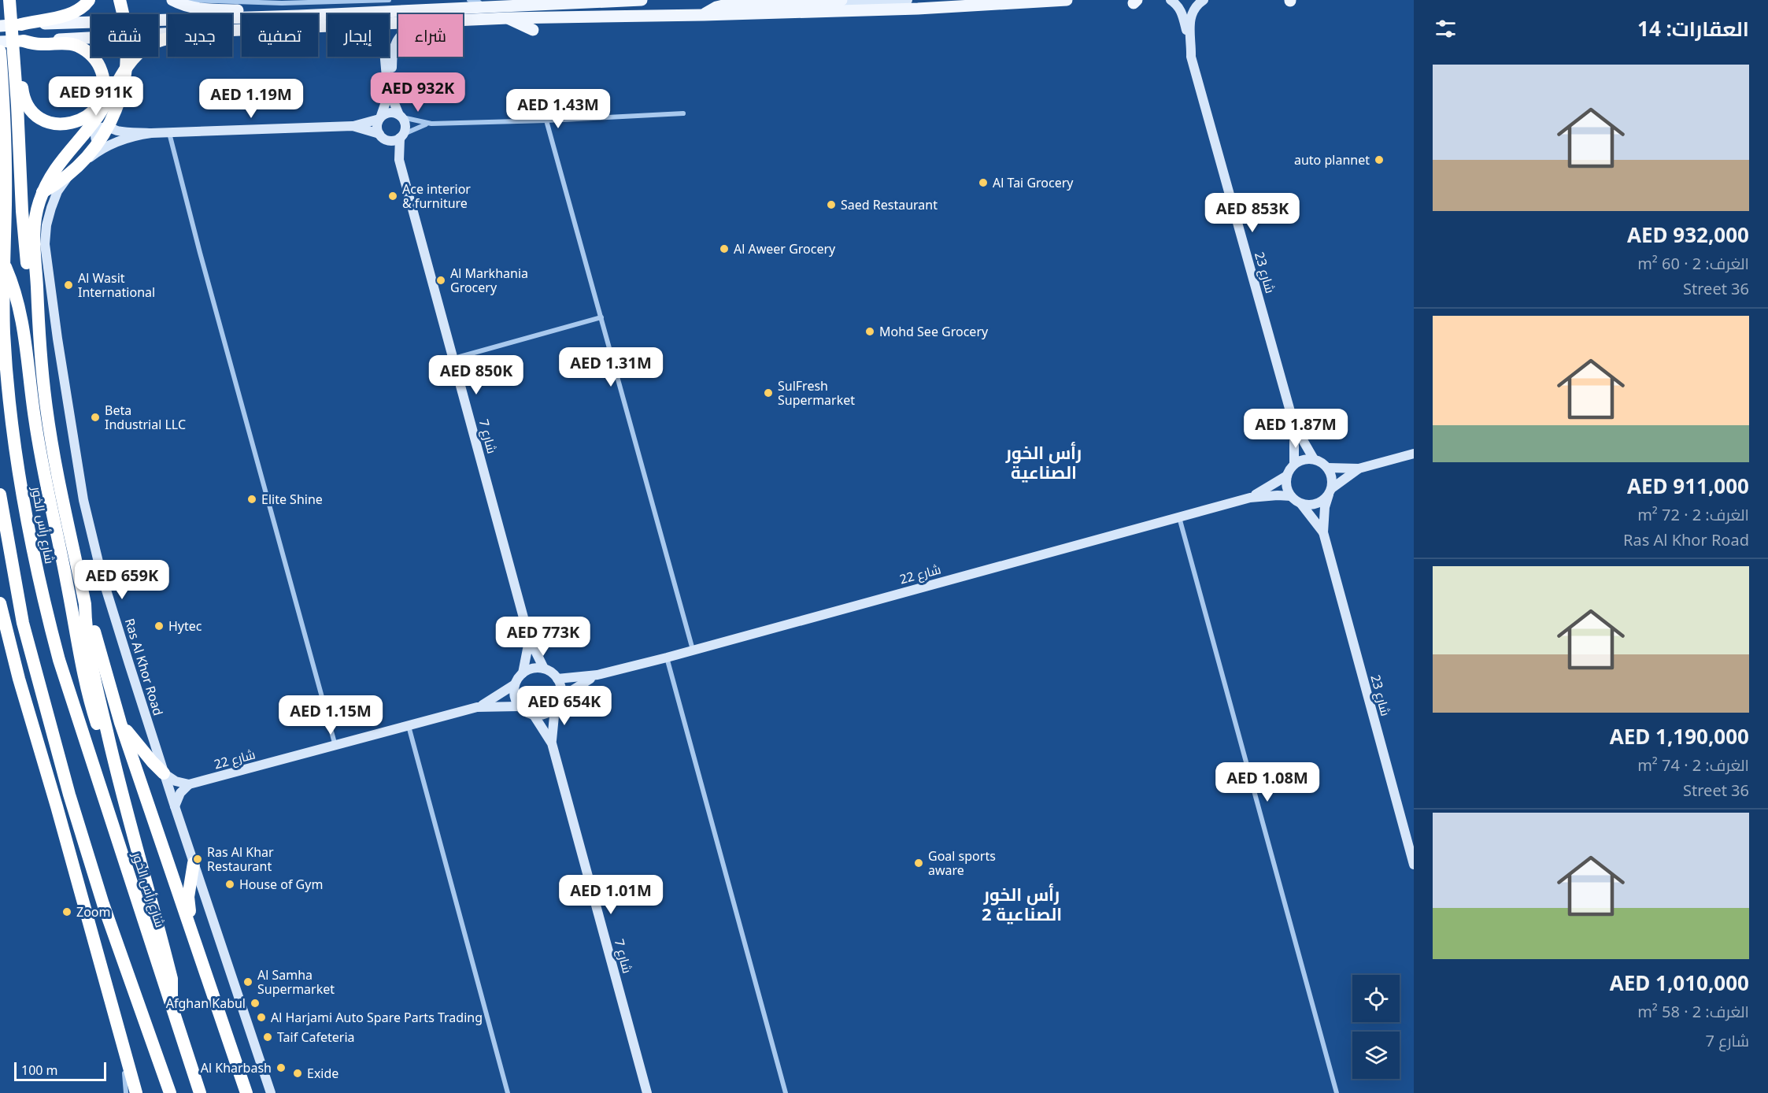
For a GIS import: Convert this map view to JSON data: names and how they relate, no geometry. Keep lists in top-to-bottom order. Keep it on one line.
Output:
{"streets":{"highway":["شارع رأس الخور"],"street":["شارع 23","شارع 7","شارع 22","Ras Al Khor Road"]},"crossings":[["شارع 23","شارع 22"],["شارع 7","شارع 22"]],"districts":["رأس الخور الصناعية","رأس الخور الصناعية 2"],"places":["auto plannet","Al Tai Grocery","Ace interior & furniture","Saed Restaurant","Al Aweer Grocery","Al Markhania Grocery","Al Wasit International","Mohd See Grocery","SulFresh Supermarket","Beta Industrial LLC","Elite Shine","Hytec","Ras Al Khar Restaurant","Goal sports aware","House of Gym","Zoom","Al Samha Supermarket","Afghan Kabul","Al Harjami Auto Spare Parts Trading","Taif Cafeteria","Al Kharbash","Exide"],"scale_bar":"100 m","page":{"heading":"العقارات: 14","chip":["شراء","إيجار","تصفية","جديد","شقة"],"list":[{"name":"AED 932,000","note":"الغرف: 2 · 60 m² · 36 Street"},{"name":"AED 911,000","note":"الغرف: 2 · 72 m² · Ras Al Khor Road"},{"name":"AED 1,190,000","note":"الغرف: 2 · 74 m² · 36 Street"},{"name":"AED 1,010,000","note":"الغرف: 2 · 58 m² · شارع 7"}],"price":["AED 932K","AED 911K","AED 1.19M","AED 1.43M","AED 853K","AED 1.31M","AED 850K","AED 1.87M","AED 659K","AED 773K","AED 654K","AED 1.15M","AED 1.08M","AED 1.01M"],"scale":"100 m"}}
